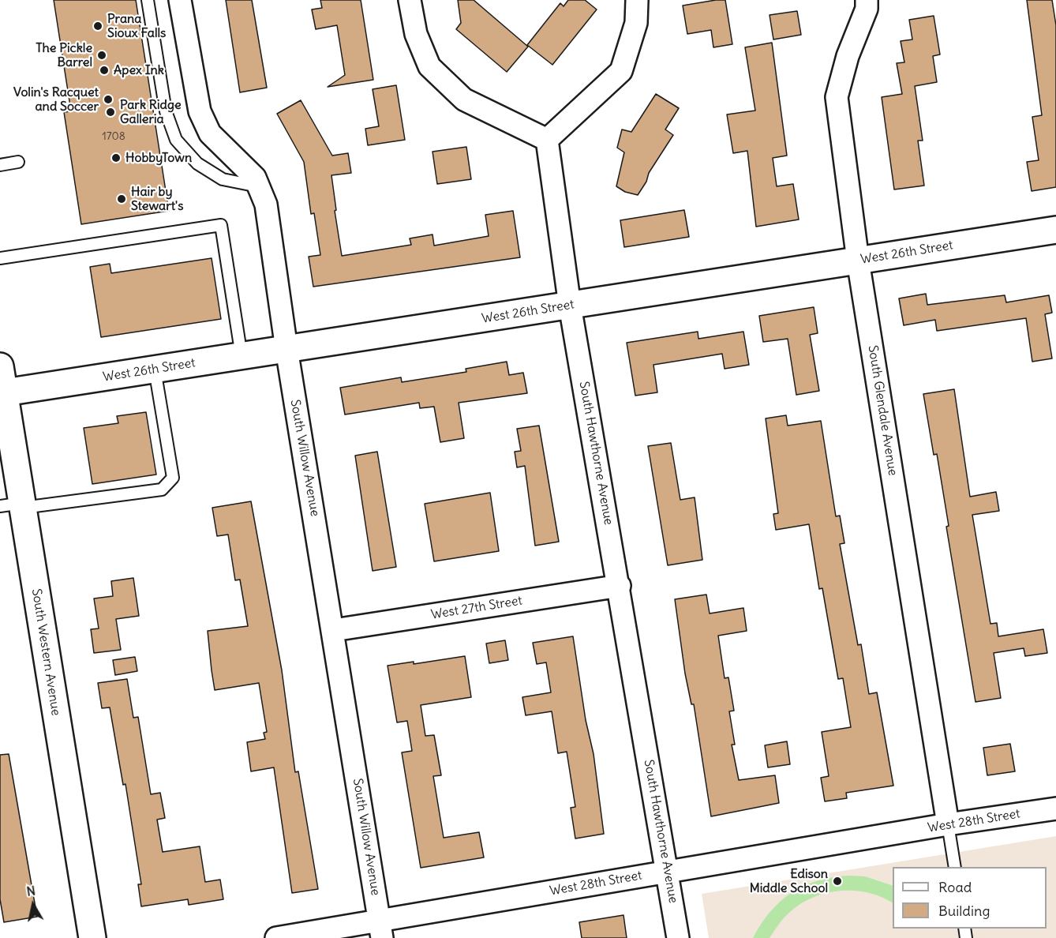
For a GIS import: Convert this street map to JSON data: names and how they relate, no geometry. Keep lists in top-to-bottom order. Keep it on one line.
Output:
{"streets":{"main road":["West 26th Street","South Western Avenue"],"street":["South Glendale Avenue","South Hawthorne Avenue","South Willow Avenue","West 27th Street","West 28th Street"]},"crossings":[["West 26th Street","South Glendale Avenue"],["West 26th Street","South Hawthorne Avenue"],["West 26th Street","South Willow Avenue"],["West 26th Street","South Western Avenue"],["South Glendale Avenue","West 28th Street"],["South Hawthorne Avenue","West 27th Street"],["South Hawthorne Avenue","West 28th Street"],["South Willow Avenue","West 27th Street"],["South Willow Avenue","West 28th Street"]],"places":["Prana Sioux Falls","The Pickle Barrel","Apex Ink","Volin's Racquet and Soccer","Park Ridge Galleria","HobbyTown","Hair by Stewart's","Edison Middle School"],"house_numbers":["1708"],"legend":["Road","Building"],"north":"top"}
